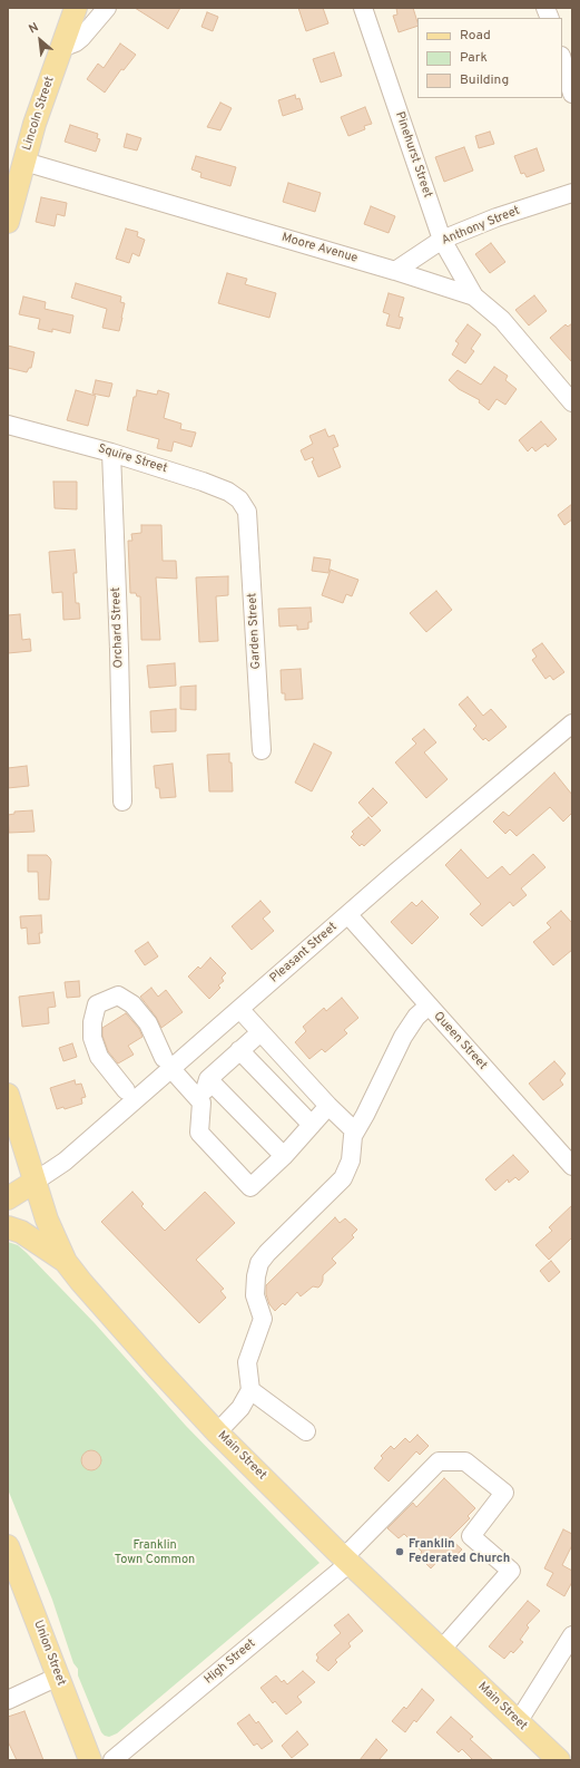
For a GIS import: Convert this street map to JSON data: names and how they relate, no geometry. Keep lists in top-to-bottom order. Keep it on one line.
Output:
{"streets":{"main road":["Lincoln Street","Main Street","Union Street"],"street":["Pinehurst Street","Anthony Street","Moore Avenue","Squire Street","Orchard Street","Garden Street","Pleasant Street","Queen Street","High Street"]},"crossings":[["Lincoln Street","Moore Avenue"],["Pinehurst Street","Anthony Street"],["Pinehurst Street","Moore Avenue"],["Anthony Street","Moore Avenue"],["Squire Street","Orchard Street"],["Squire Street","Garden Street"],["Pleasant Street","Queen Street"],["Pleasant Street","Main Street"],["Main Street","High Street"]],"parks":["Franklin Town Common"],"places":["Franklin Federated Church"],"legend":["Road","Park","Building"],"north":"top left"}
